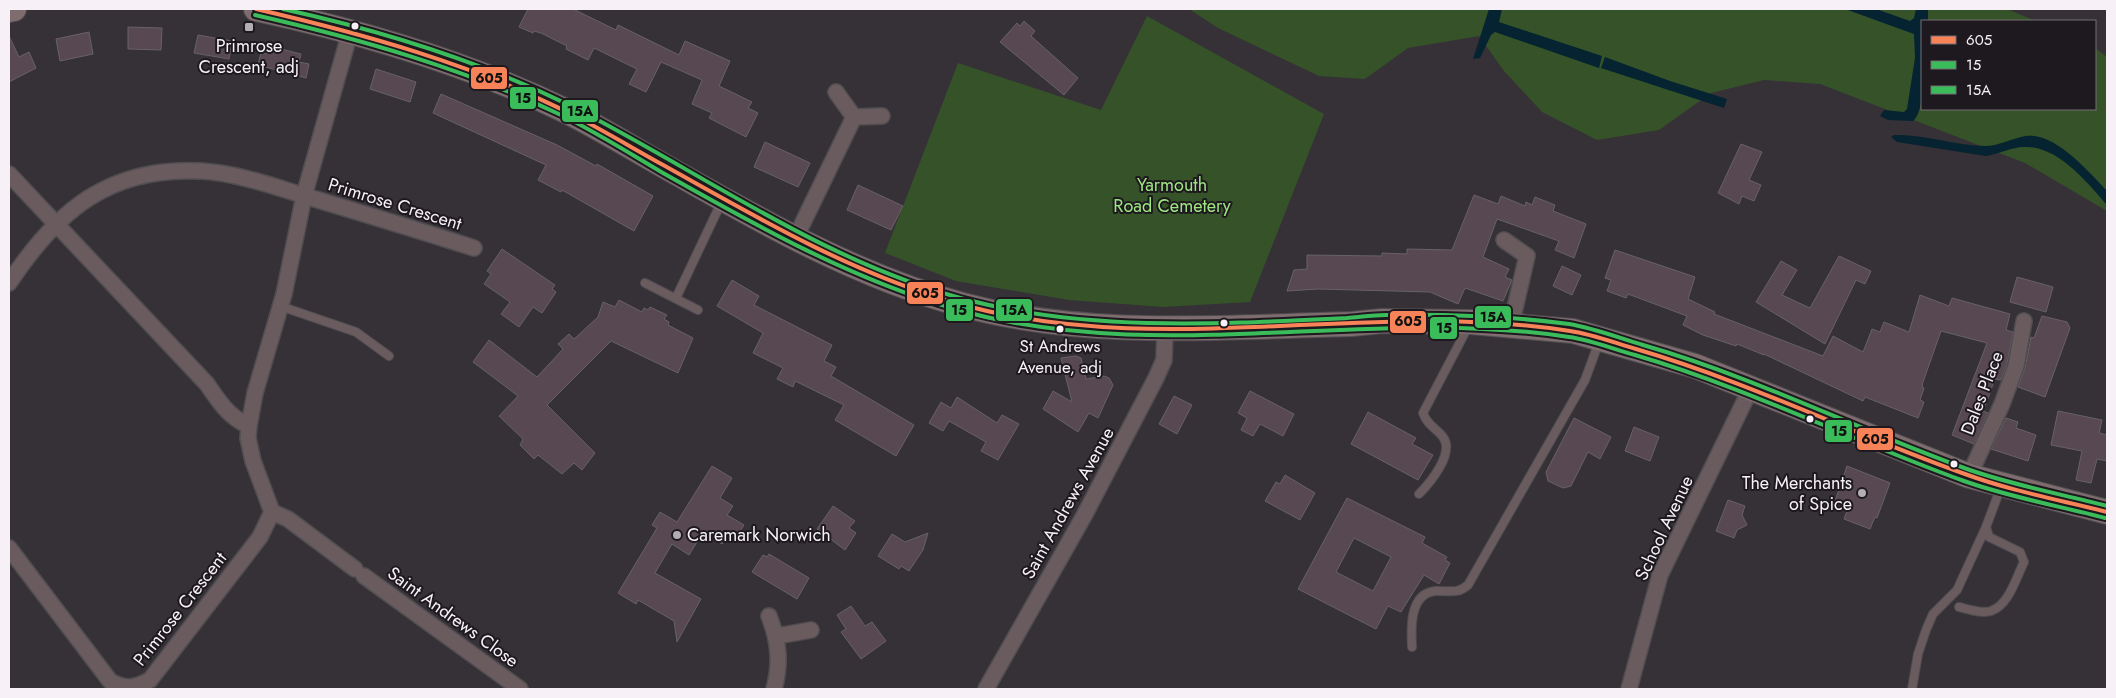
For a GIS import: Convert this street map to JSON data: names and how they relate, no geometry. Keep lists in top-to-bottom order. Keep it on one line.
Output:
{"streets":{"street":["Primrose Crescent","Dales Place","Saint Andrews Avenue","School Avenue","Saint Andrews Close"]},"crossings":[["Primrose Crescent","Saint Andrews Close"]],"parks":["Yarmouth Road Cemetery"],"places":{"transit":["Primrose Crescent, adj"],"other":["St Andrews Avenue, adj","The Merchants of Spice","Caremark Norwich"]},"lines":["transit line 605","transit line 15A","transit line 15"],"legend":["605","15","15A"]}
